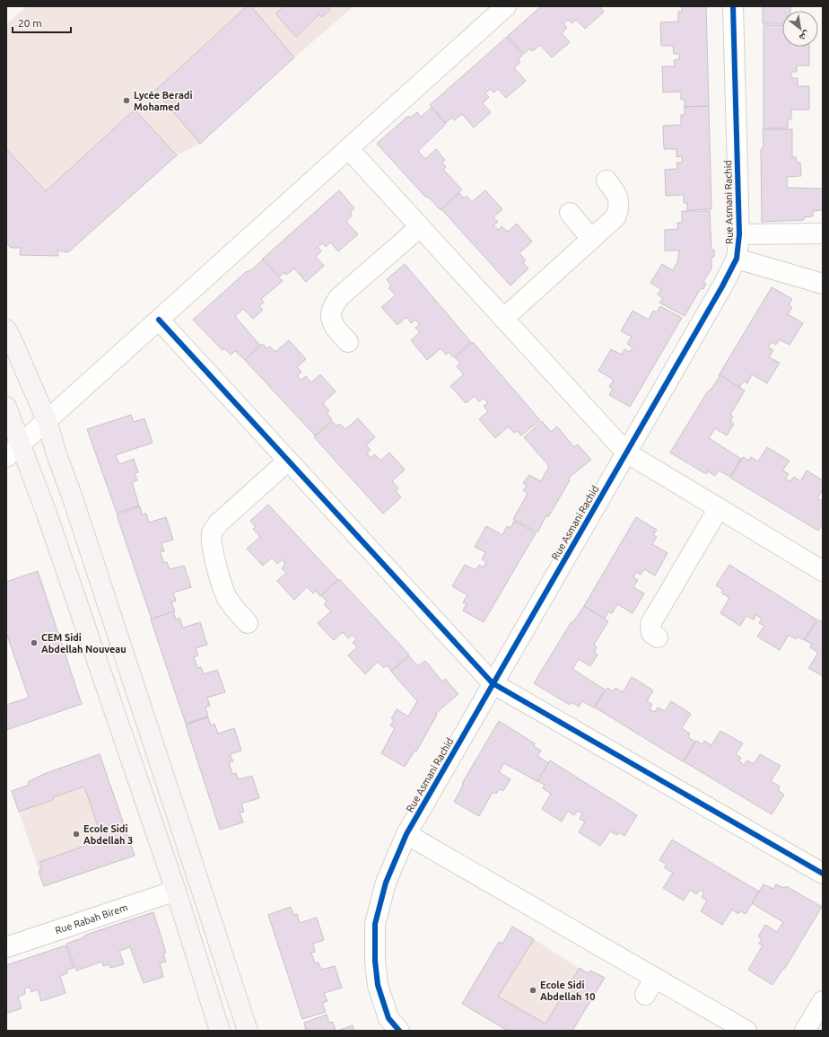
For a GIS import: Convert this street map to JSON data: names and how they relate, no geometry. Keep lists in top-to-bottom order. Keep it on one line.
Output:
{"streets":{"street":["Rue Asmani Rachid","Rue Rabah Birem"]},"places":["Lycée Beradi Mohamed","CEM Sidi Abdellah Nouveau","Ecole Sidi Abdellah 3","Ecole Sidi Abdellah 10"],"scale_bar":"20 m","north":"bottom right"}
